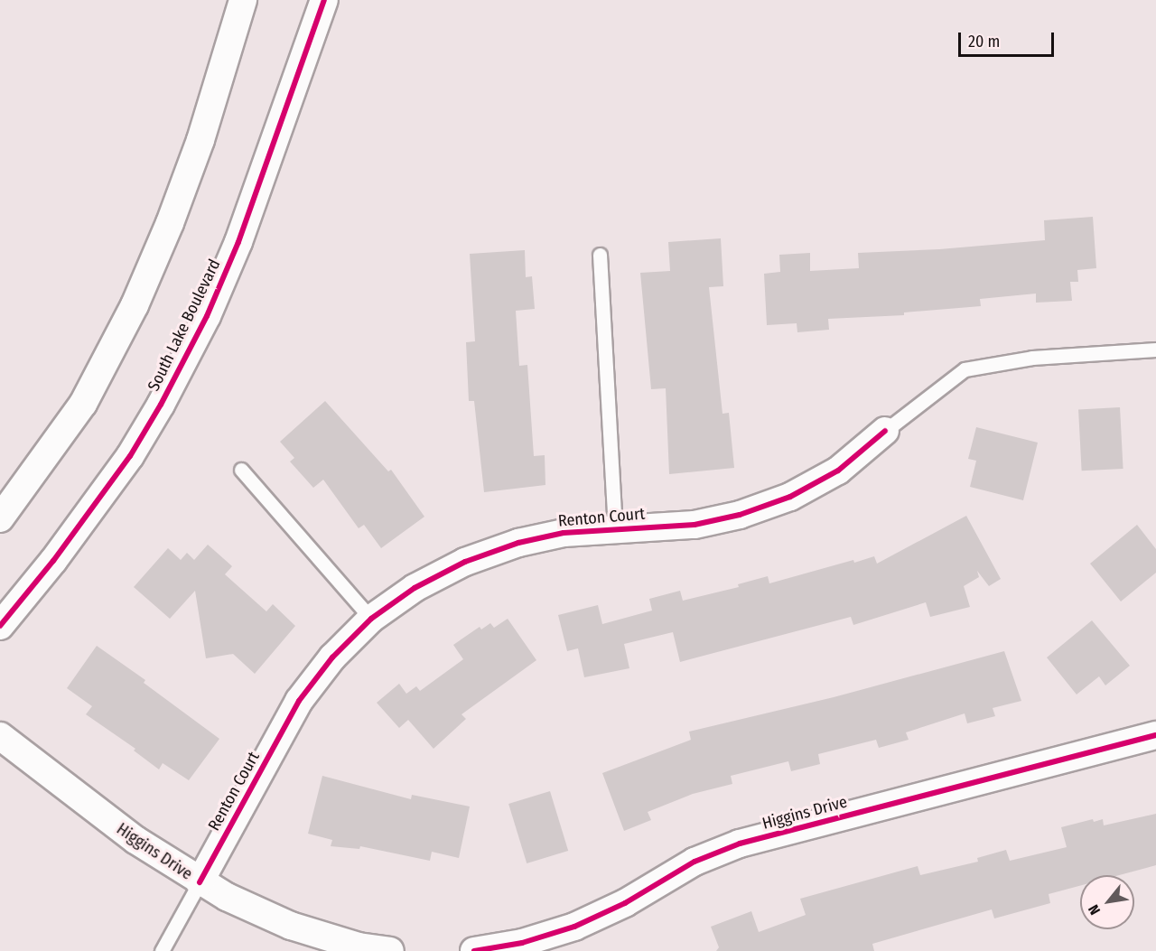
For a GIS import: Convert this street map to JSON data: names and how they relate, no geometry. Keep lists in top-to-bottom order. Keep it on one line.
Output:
{"streets":{"street":["South Lake Boulevard","Renton Court","Higgins Drive"]},"crossings":[["Renton Court","Higgins Drive"]],"scale_bar":"20 m","north":"bottom left"}
